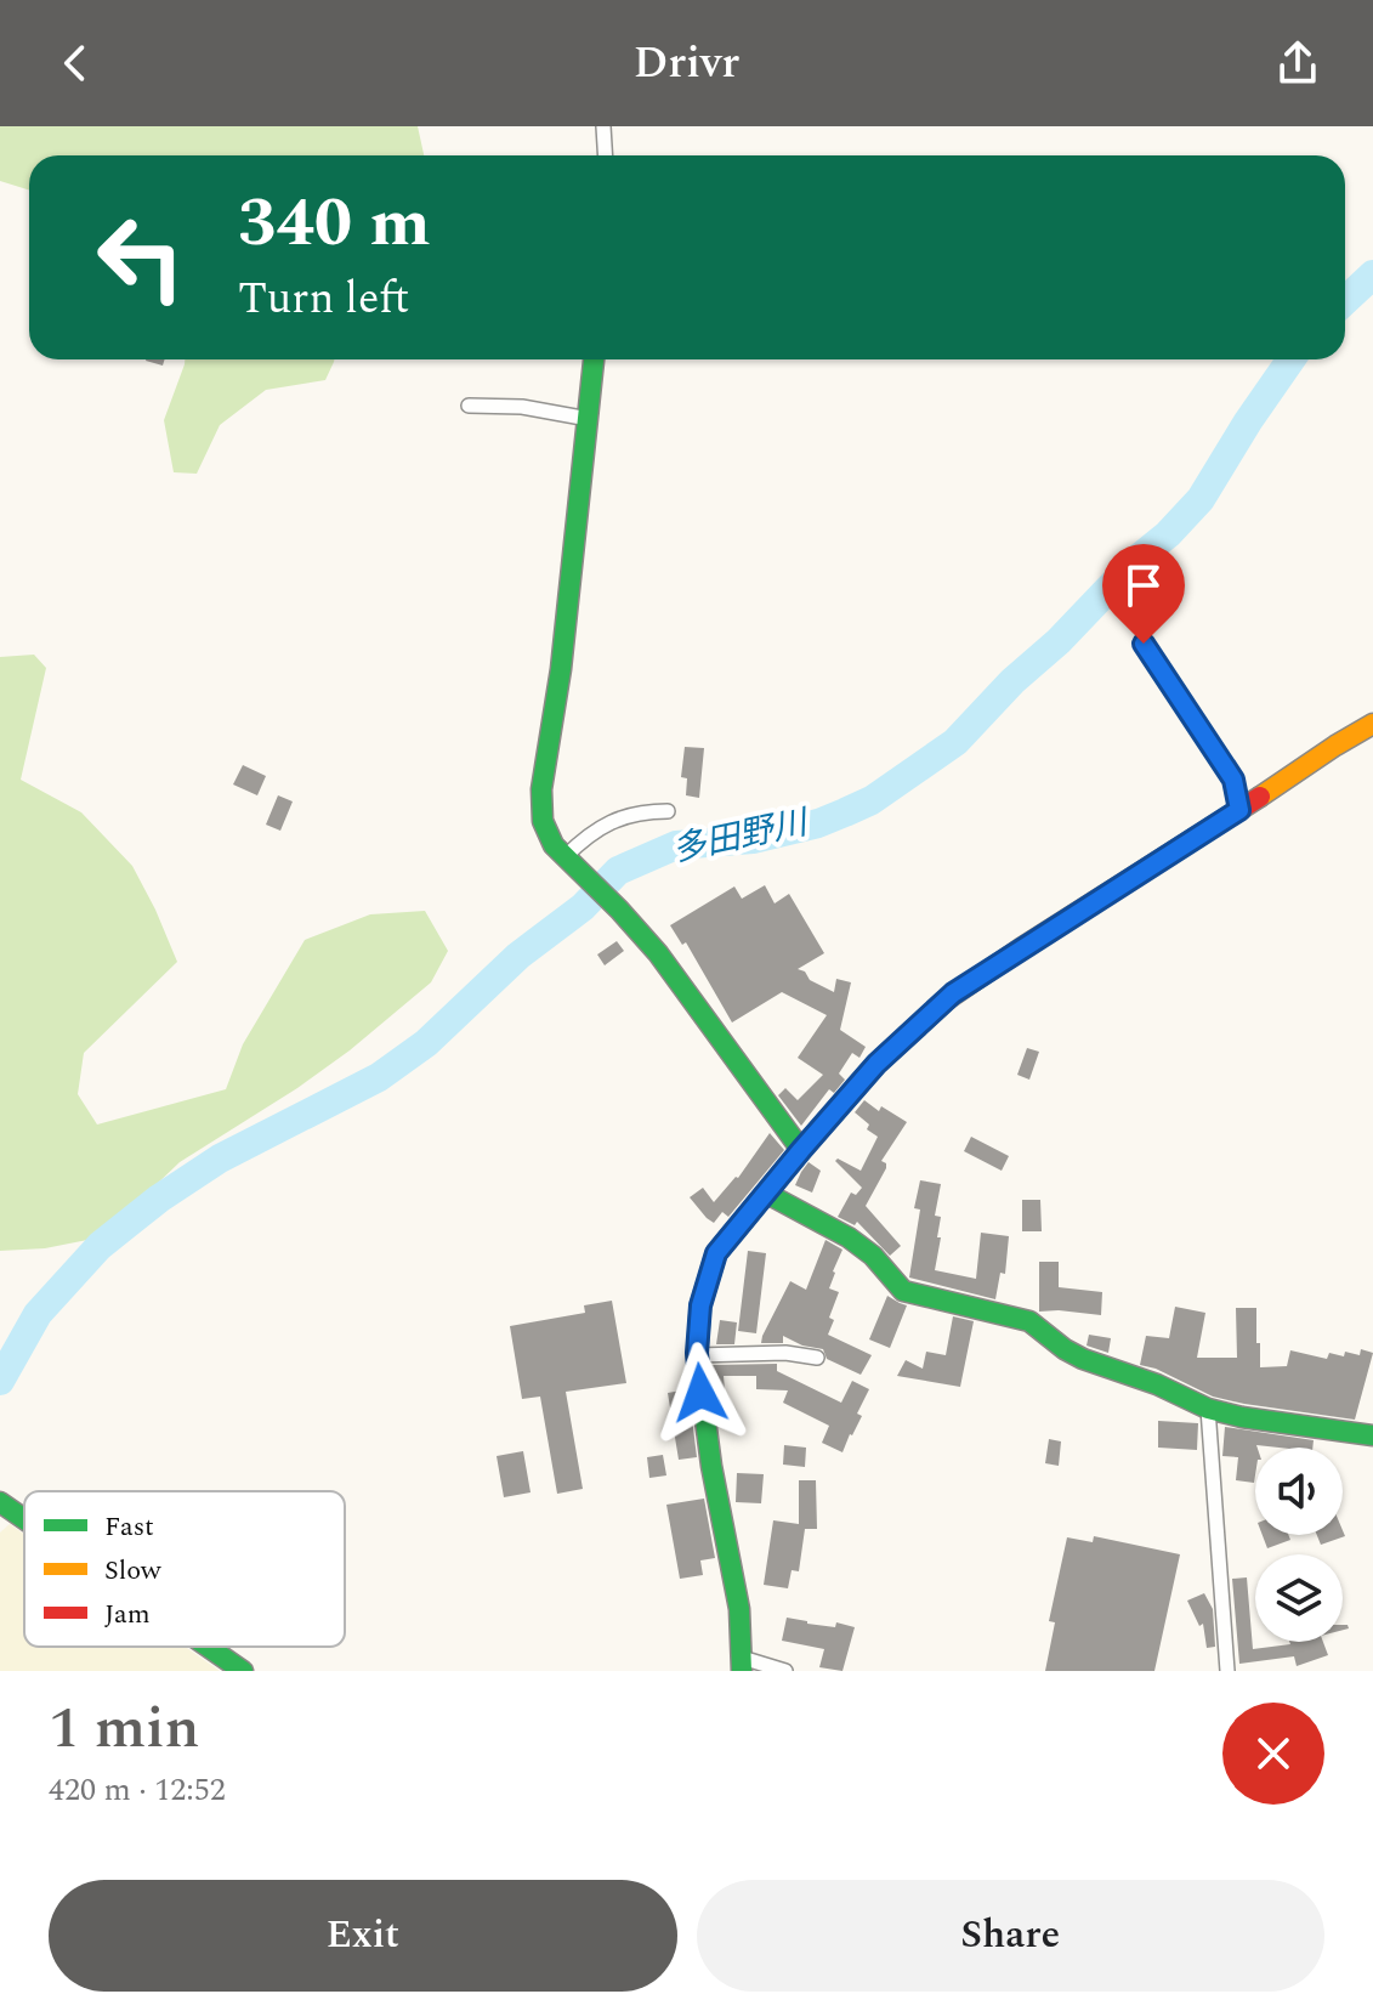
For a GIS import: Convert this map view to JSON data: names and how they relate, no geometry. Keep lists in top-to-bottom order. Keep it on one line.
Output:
{"water":["多田野川"],"legend":["Fast","Slow","Jam"],"page":{"header":"Drivr","turn":["340 m","Turn left"],"heading":["1 min","420 m · 12:52"],"buttons":["Exit","Share"]}}
